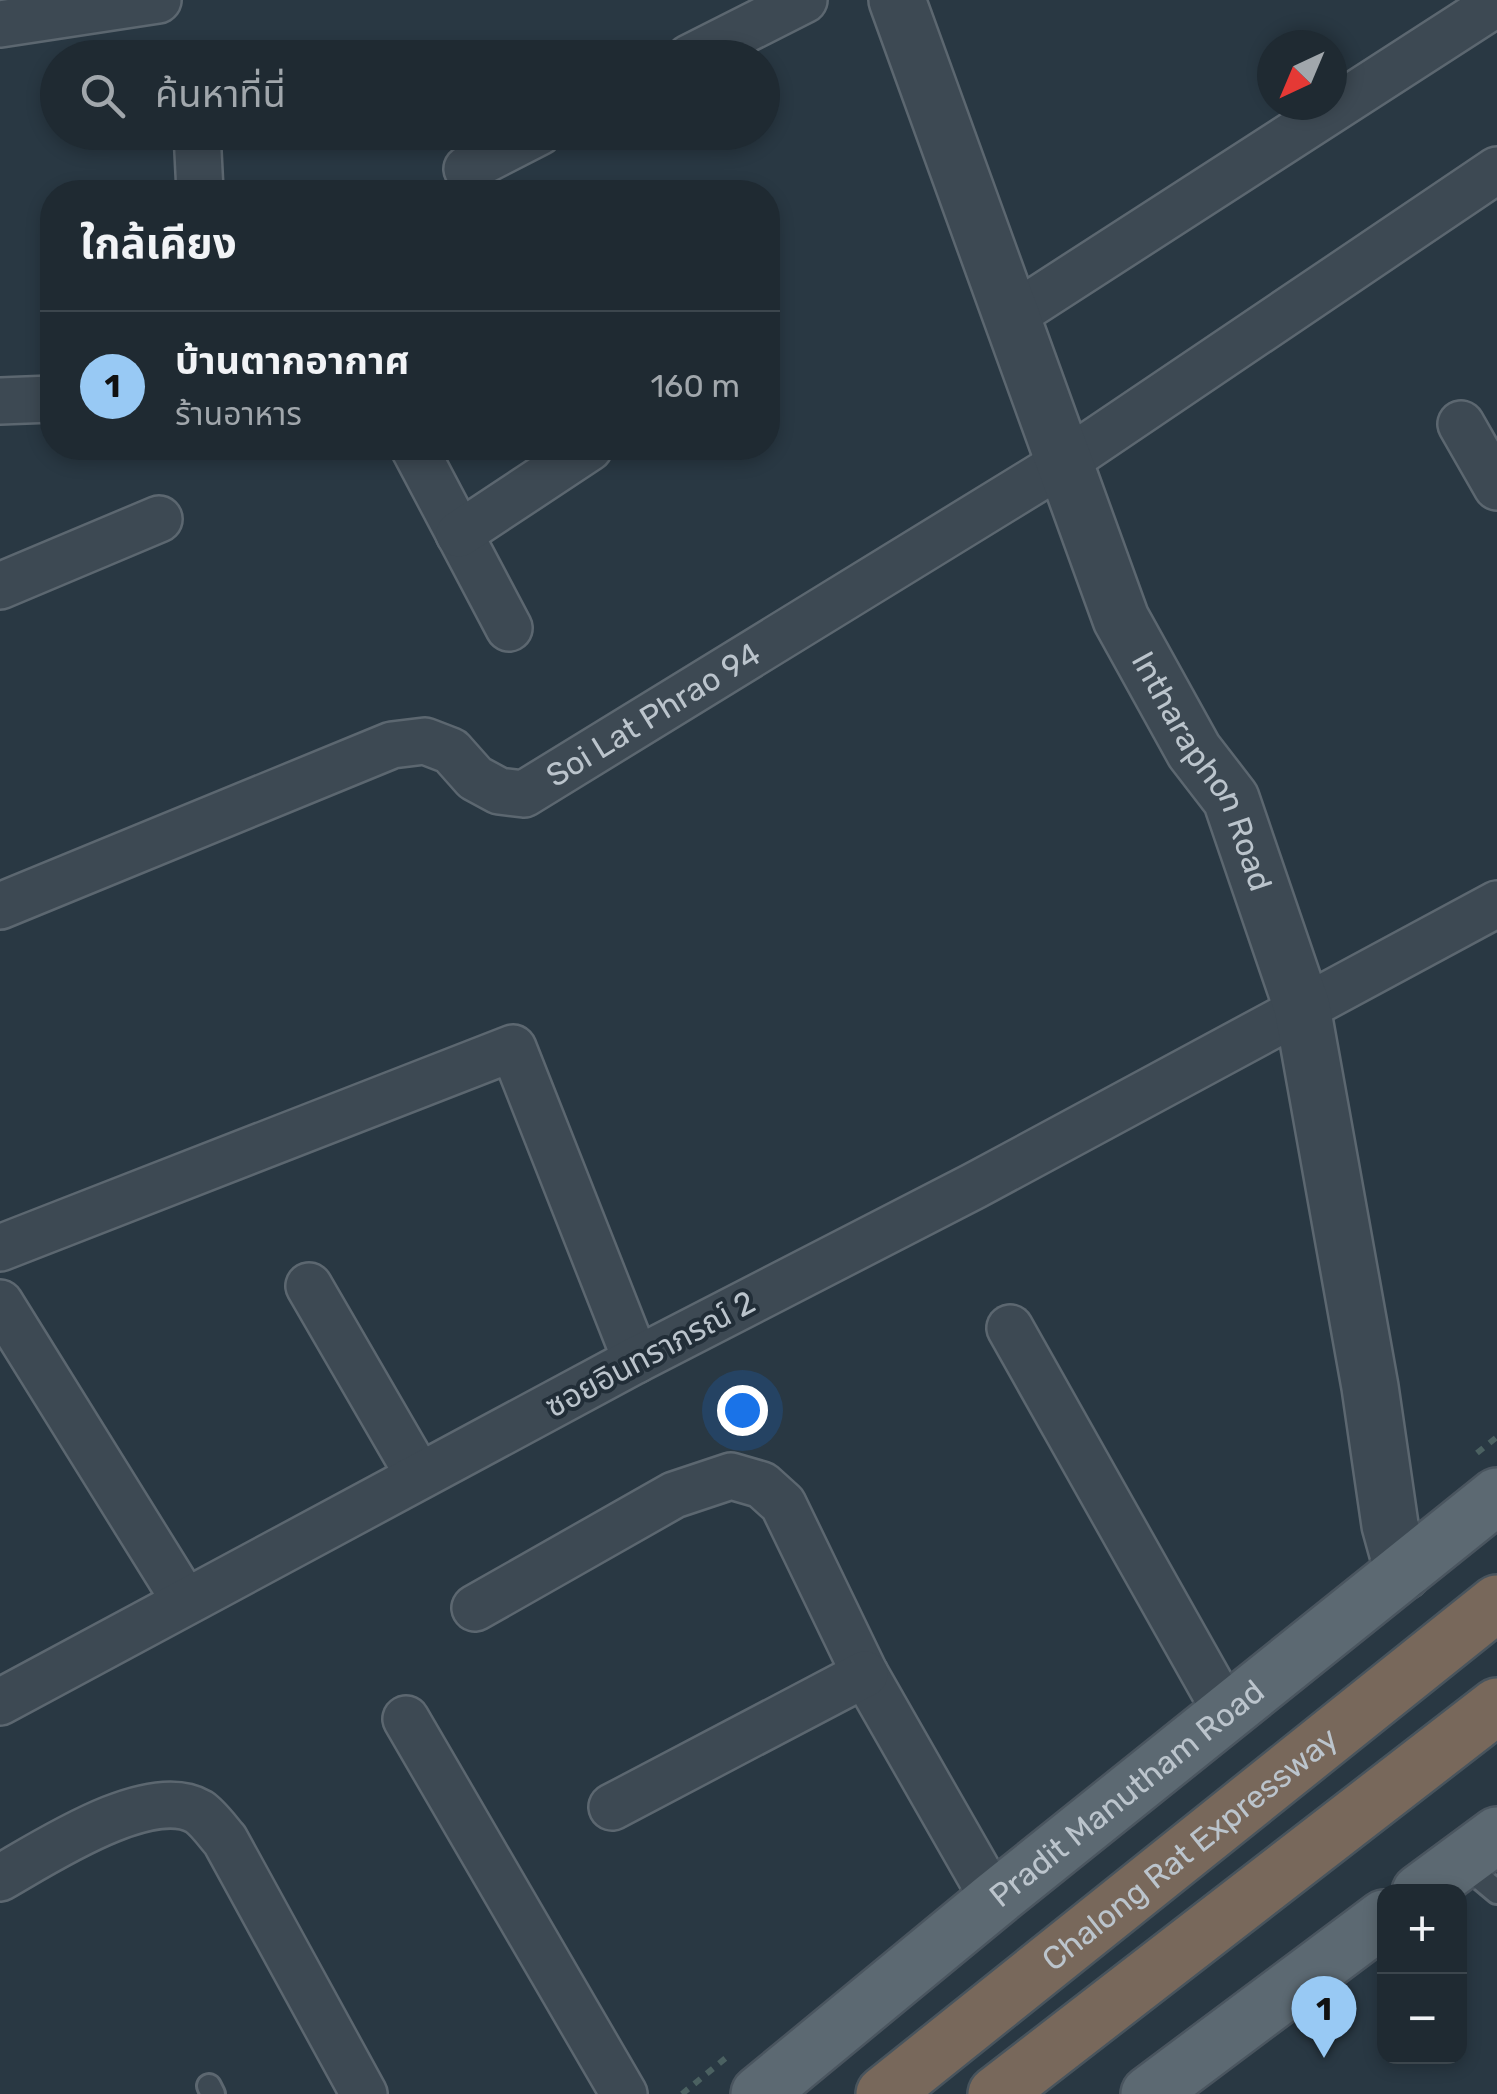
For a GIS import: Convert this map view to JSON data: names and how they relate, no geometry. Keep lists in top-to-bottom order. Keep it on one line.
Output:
{"streets":{"highway":["Chalong Rat Expressway"],"main road":["Pradit Manutham Road"],"street":["Soi Lat Phrao 94","Intharaphon Road","ซอยอินทราภรณ์ 2"]},"crossings":[["Soi Lat Phrao 94","Intharaphon Road"],["Intharaphon Road","ซอยอินทราภรณ์ 2"],["Intharaphon Road","Pradit Manutham Road"]],"north":"bottom left","page":{"search":"ค้นหาที่นี่","heading":"ใกล้เคียง","list":[{"mark":"1","name":"บ้านตากอากาศ","note":"ร้านอาหาร","value":"160 m"}],"map_buttons":["+","−"],"pins":"1"}}
